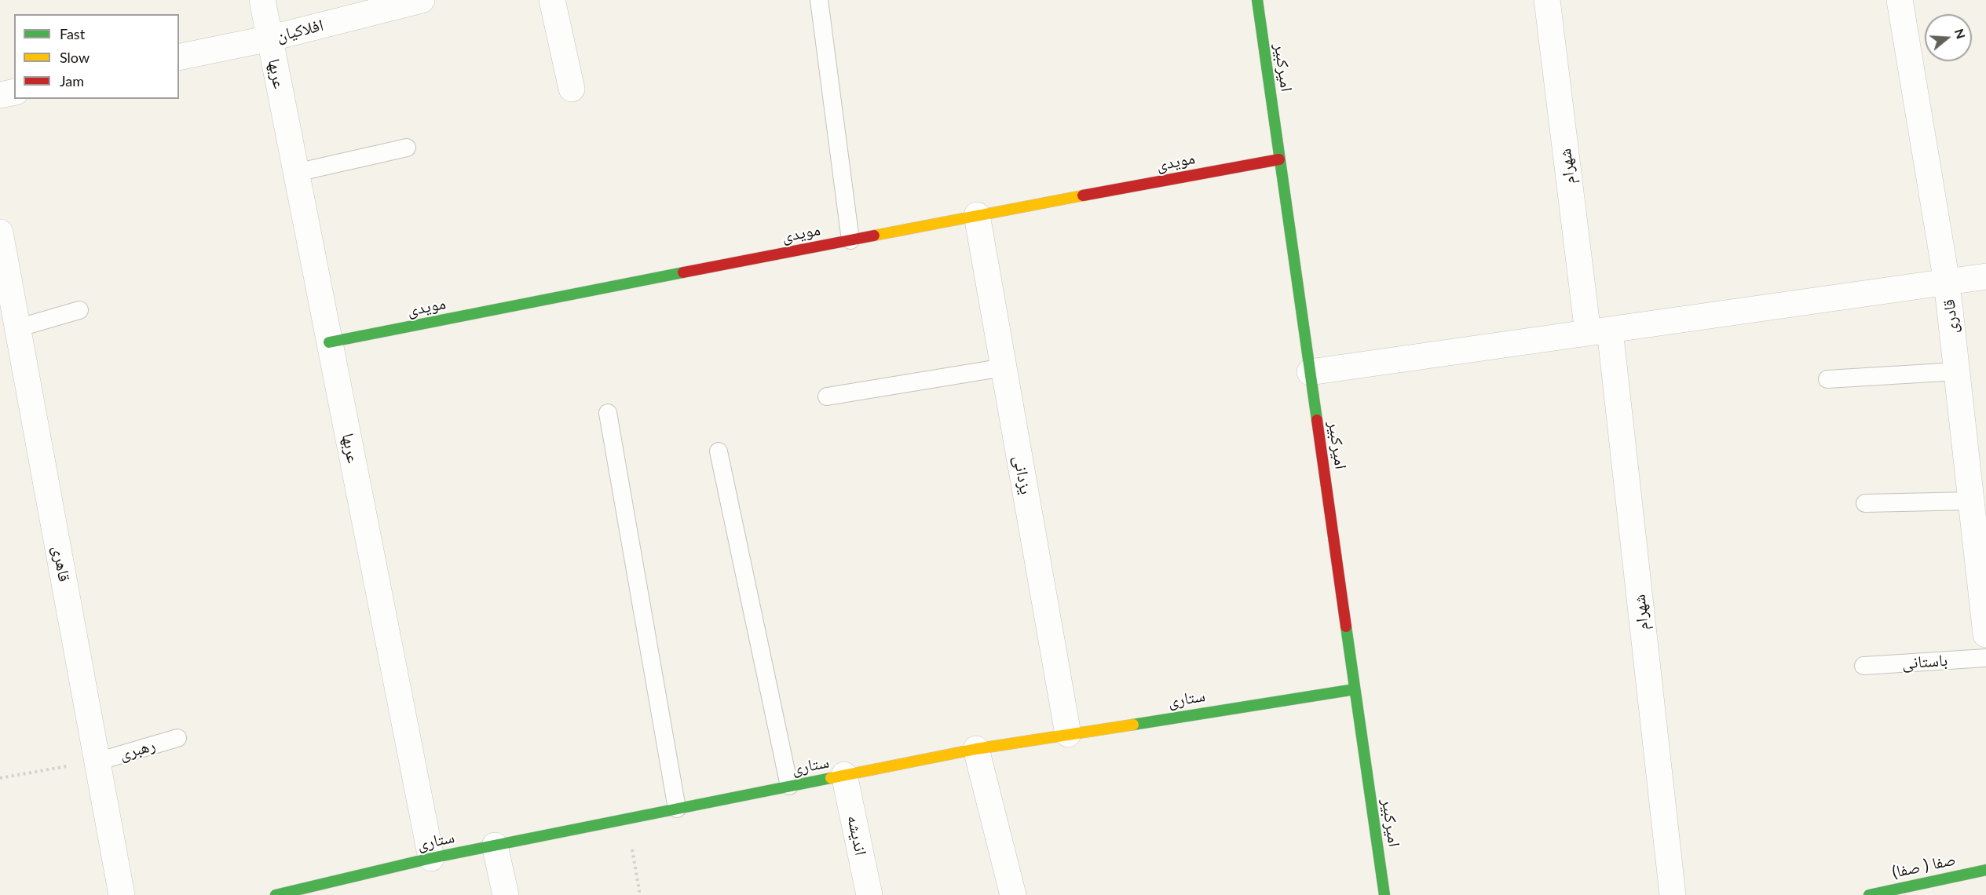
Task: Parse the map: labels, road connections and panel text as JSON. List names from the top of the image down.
{
  "streets": {
    "street": [
      "افلاکیان",
      "امیرکبیر",
      "عربها",
      "مویدی",
      "شهرام",
      "قادری",
      "یزدانی",
      "قاهری",
      "ستاری",
      "اندیشه",
      "صفا ( صفا)"
    ],
    "lane": ["باستانی", "رهبری"]
  },
  "crossings": [
    ["افلاکیان", "عربها"],
    ["امیرکبیر", "مویدی"],
    ["امیرکبیر", "ستاری"],
    ["عربها", "مویدی"],
    ["عربها", "ستاری"],
    ["مویدی", "یزدانی"],
    ["یزدانی", "ستاری"],
    ["قاهری", "رهبری"],
    ["ستاری", "اندیشه"]
  ],
  "legend": ["Fast", "Slow", "Jam"],
  "north": "right"
}
